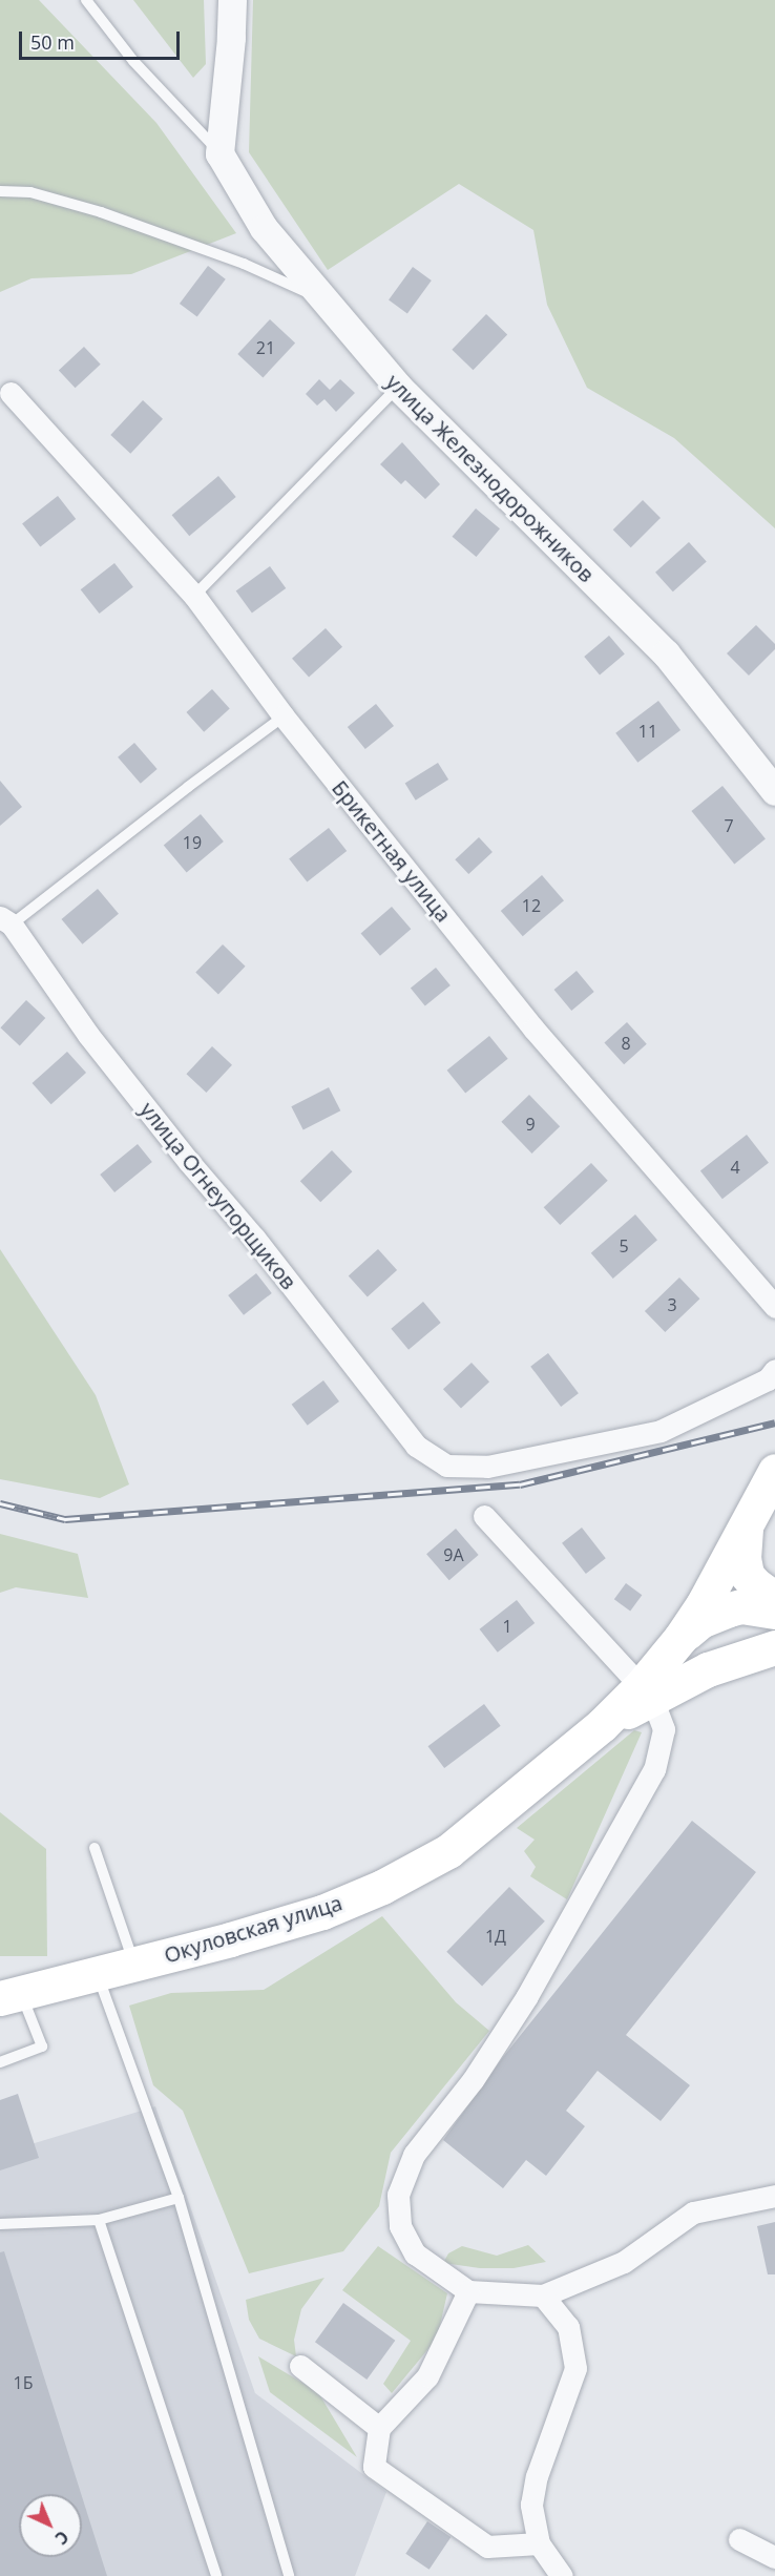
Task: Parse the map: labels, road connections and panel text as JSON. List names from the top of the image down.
{
  "streets": {
    "main road": ["Окуловская улица"],
    "street": ["улица Железнодорожников", "Брикетная улица", "улица Огнеупорщиков"]
  },
  "house_numbers": [
    "21",
    "11",
    "7",
    "19",
    "12",
    "8",
    "9",
    "4",
    "5",
    "3",
    "9А",
    "1",
    "1Д",
    "1Б"
  ],
  "scale_bar": "50 m",
  "north": "bottom right"
}
